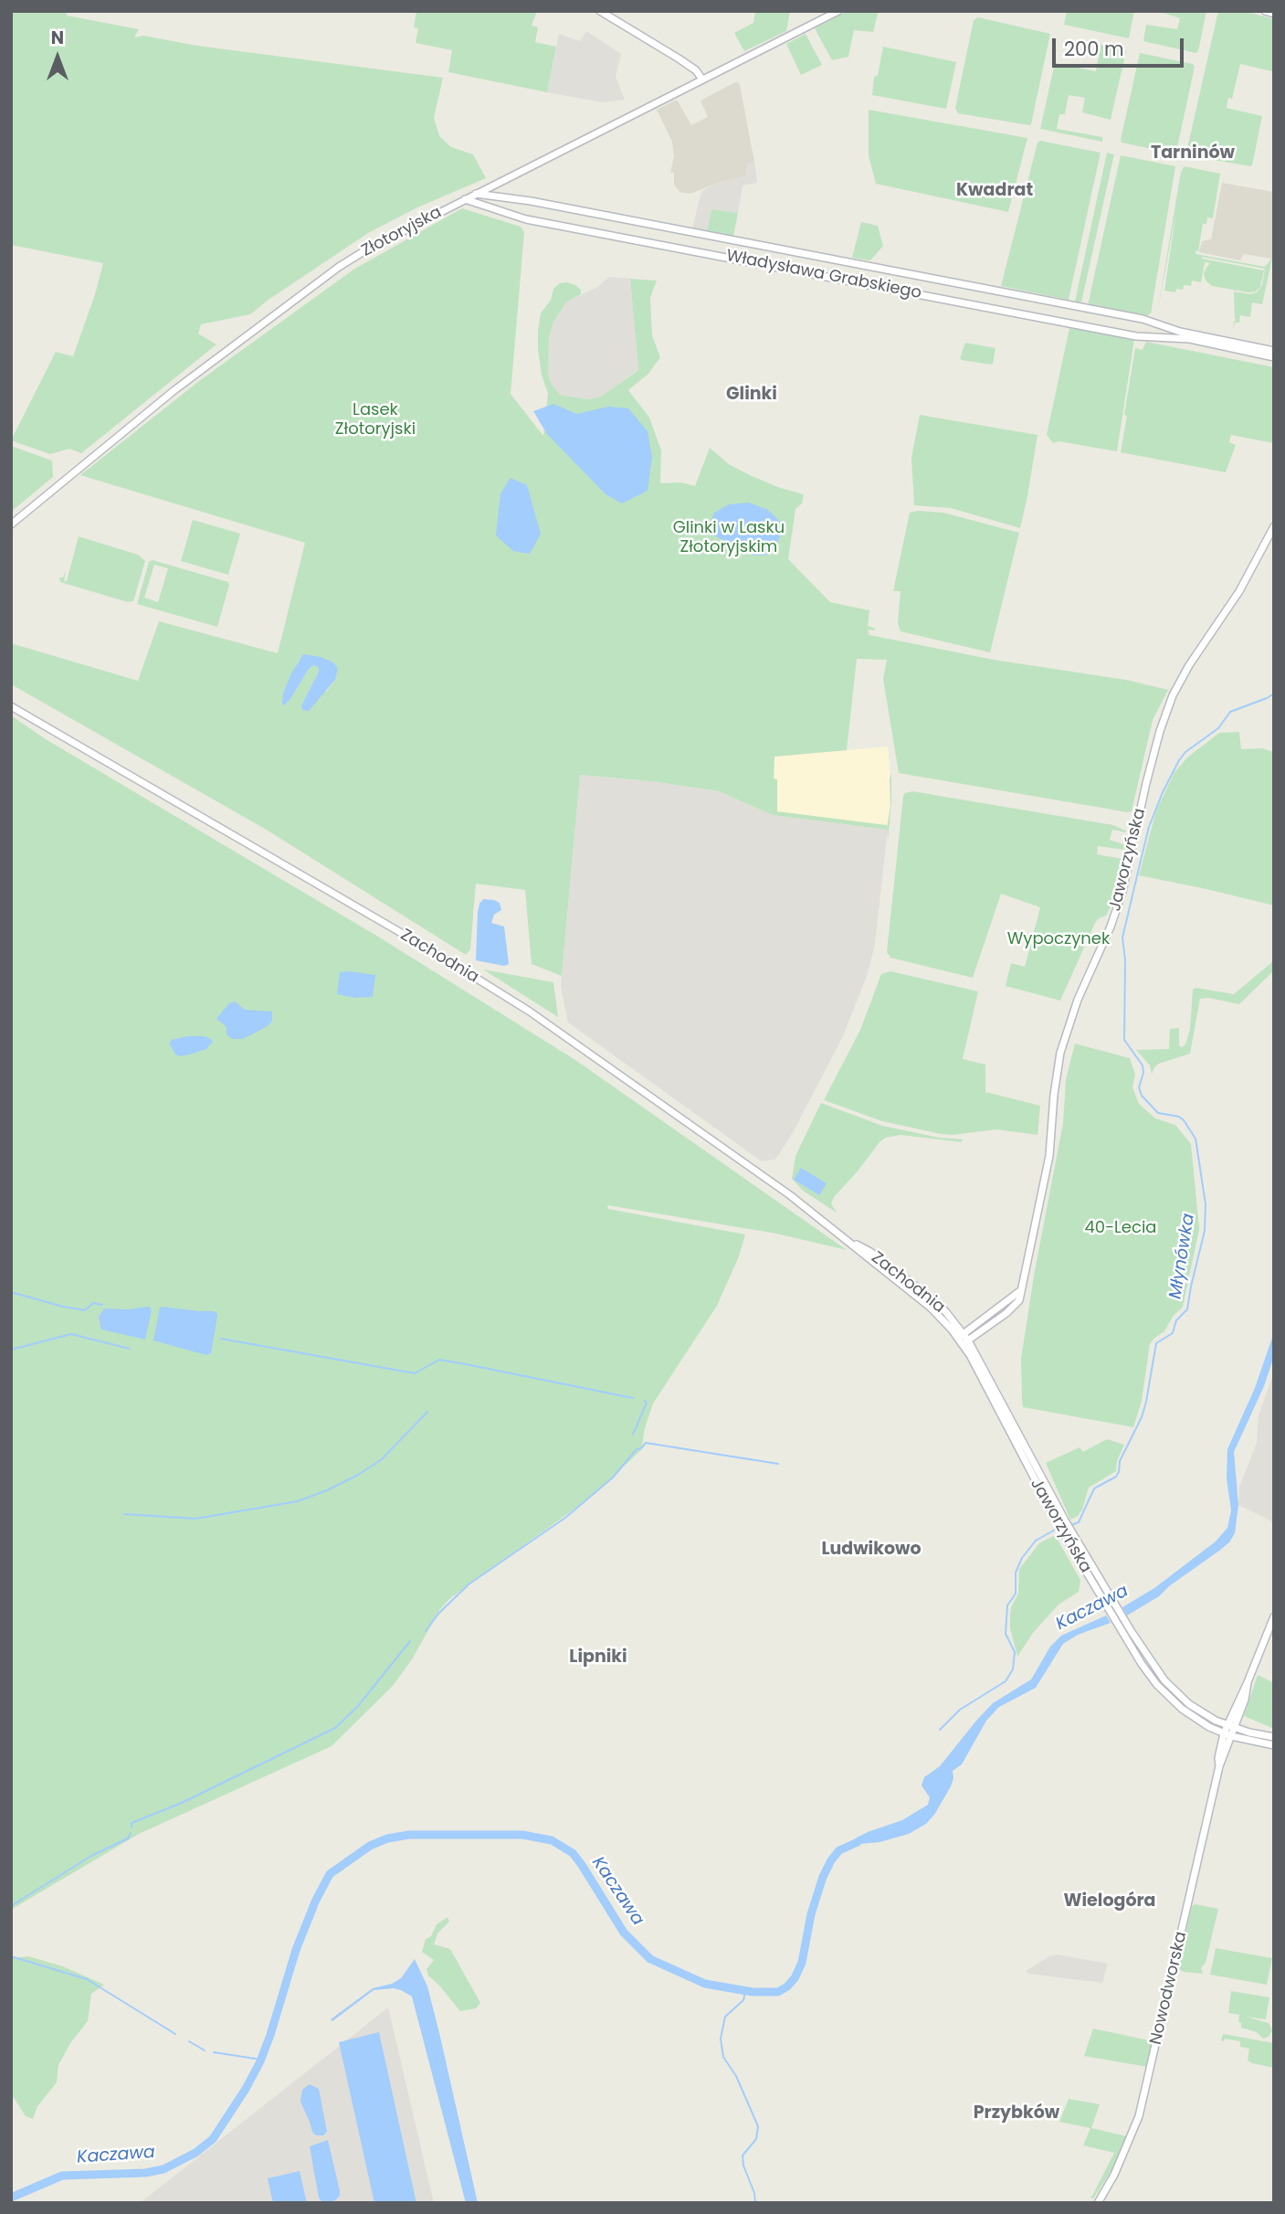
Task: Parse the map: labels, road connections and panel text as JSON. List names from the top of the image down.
{
  "streets": {
    "street": [
      "Złotoryjska",
      "Władysława Grabskiego",
      "Jaworzyńska",
      "Zachodnia",
      "Nowodworska"
    ]
  },
  "crossings": [
    ["Złotoryjska", "Władysława Grabskiego"],
    ["Jaworzyńska", "Zachodnia"],
    ["Jaworzyńska", "Nowodworska"]
  ],
  "districts": [
    "Tarninów",
    "Kwadrat",
    "Glinki",
    "Ludwikowo",
    "Lipniki",
    "Wielogóra",
    "Przybków"
  ],
  "water": ["Młynówka", "Kaczawa"],
  "parks": [
    "Lasek Złotoryjski",
    "Glinki w Lasku Złotoryjskim",
    "Wypoczynek",
    "40-Lecia"
  ],
  "scale_bar": "200 m",
  "north": "top"
}
